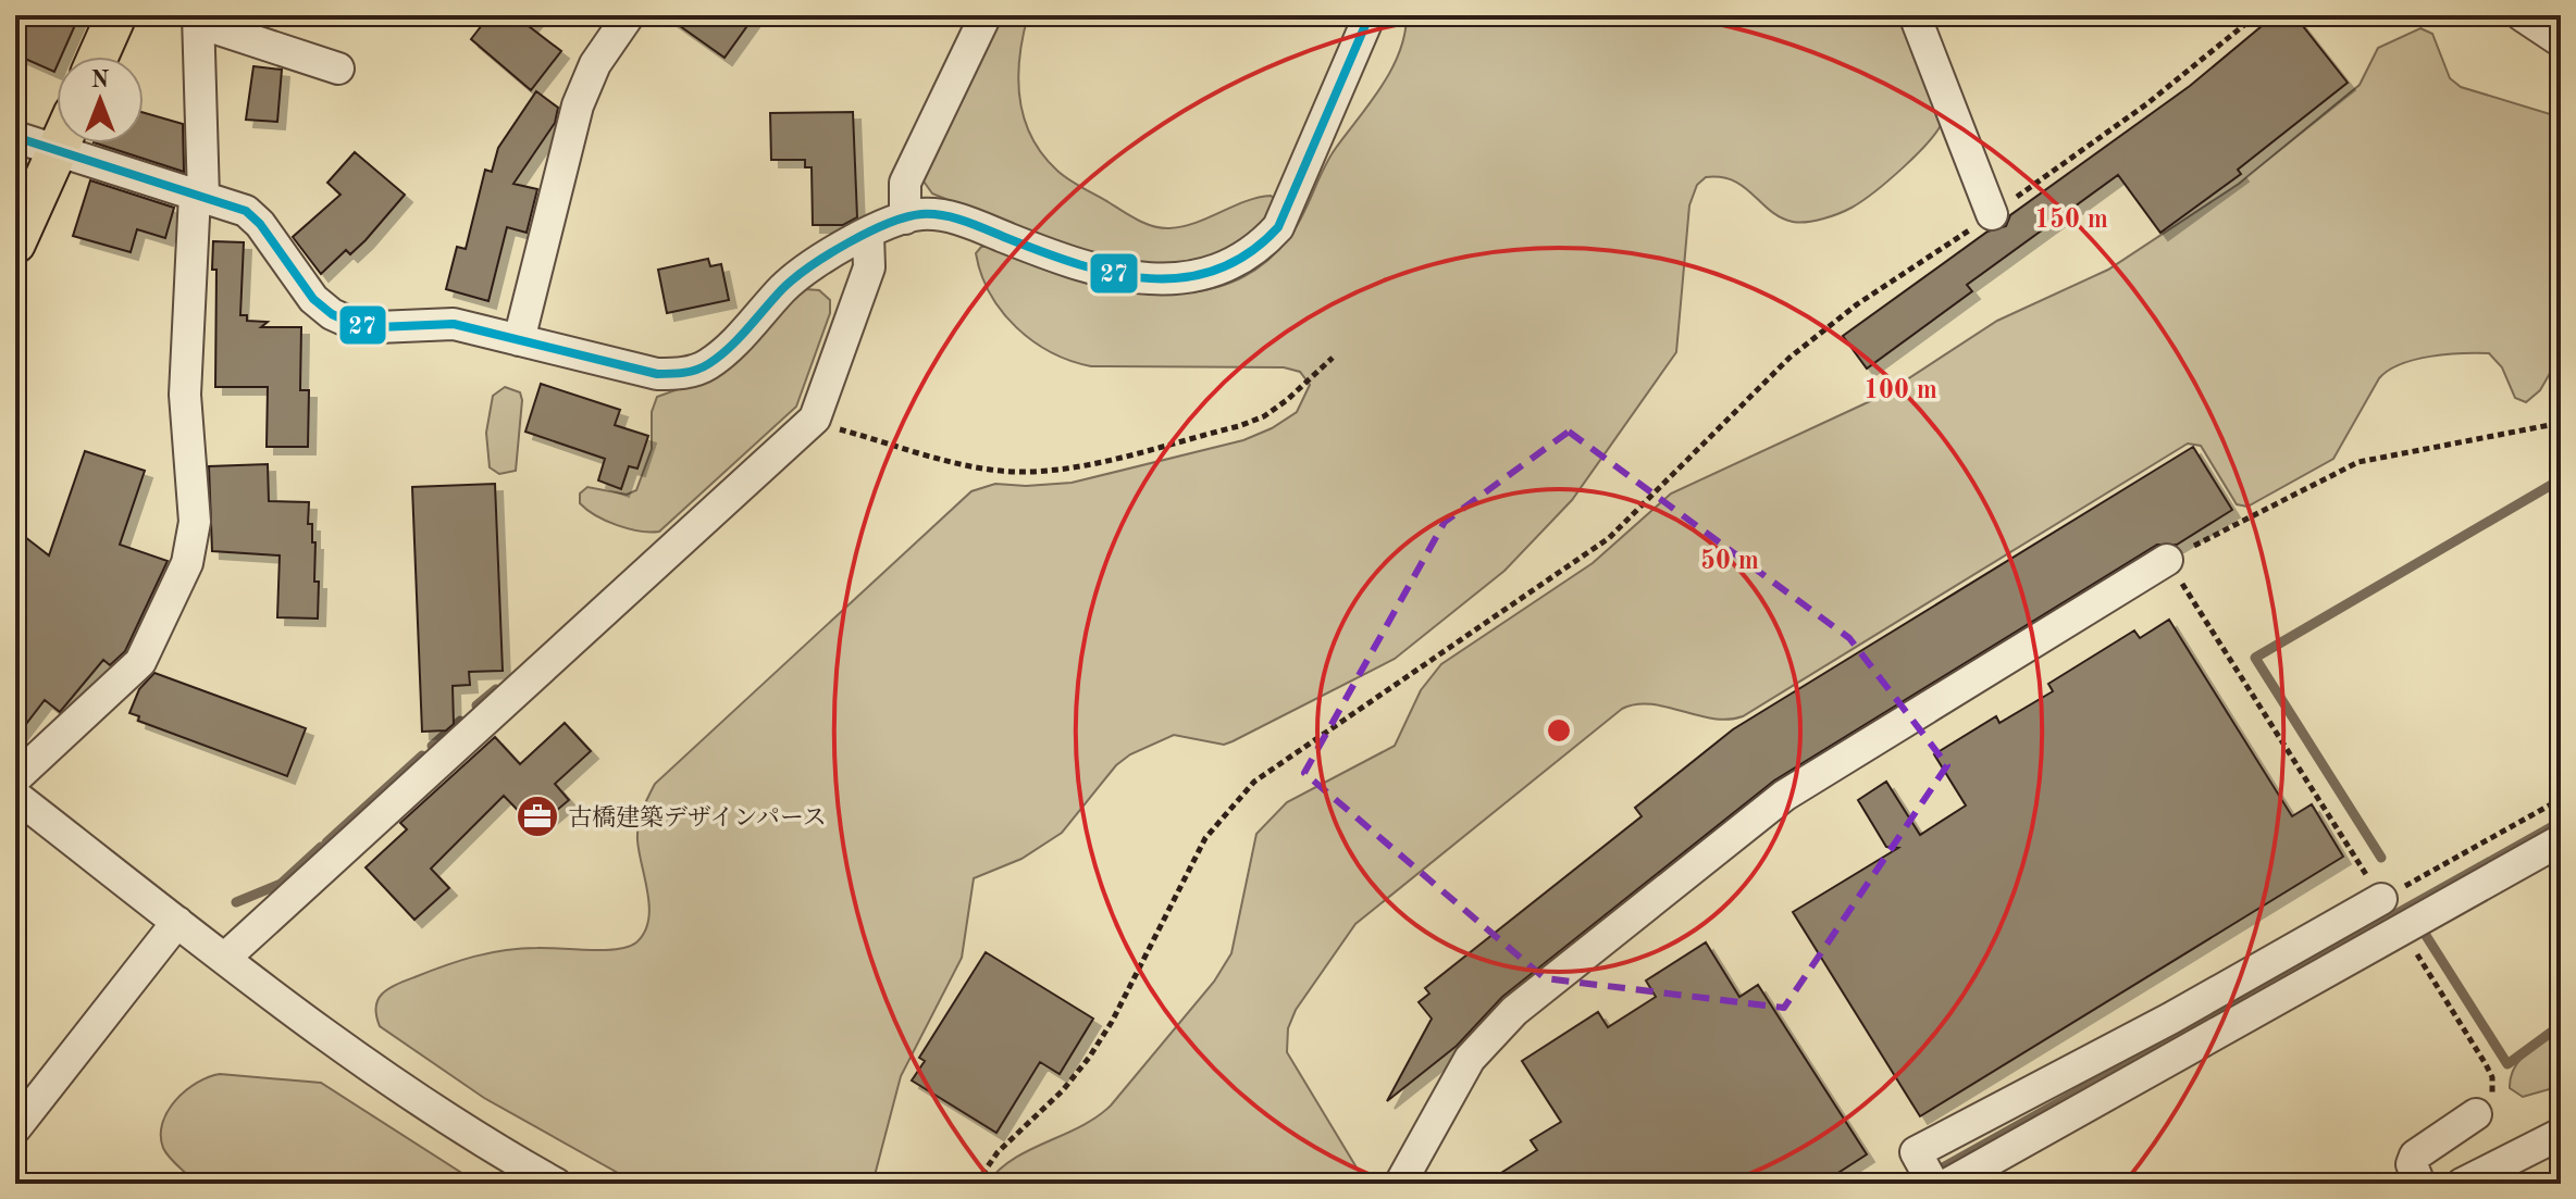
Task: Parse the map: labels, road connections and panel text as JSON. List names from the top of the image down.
{
  "places": {
    "office": ["古橋建築デザインパース"]
  },
  "lines": ["transit line 27"],
  "north": "top",
  "rings": ["150 m", "100 m", "50 m"]
}
